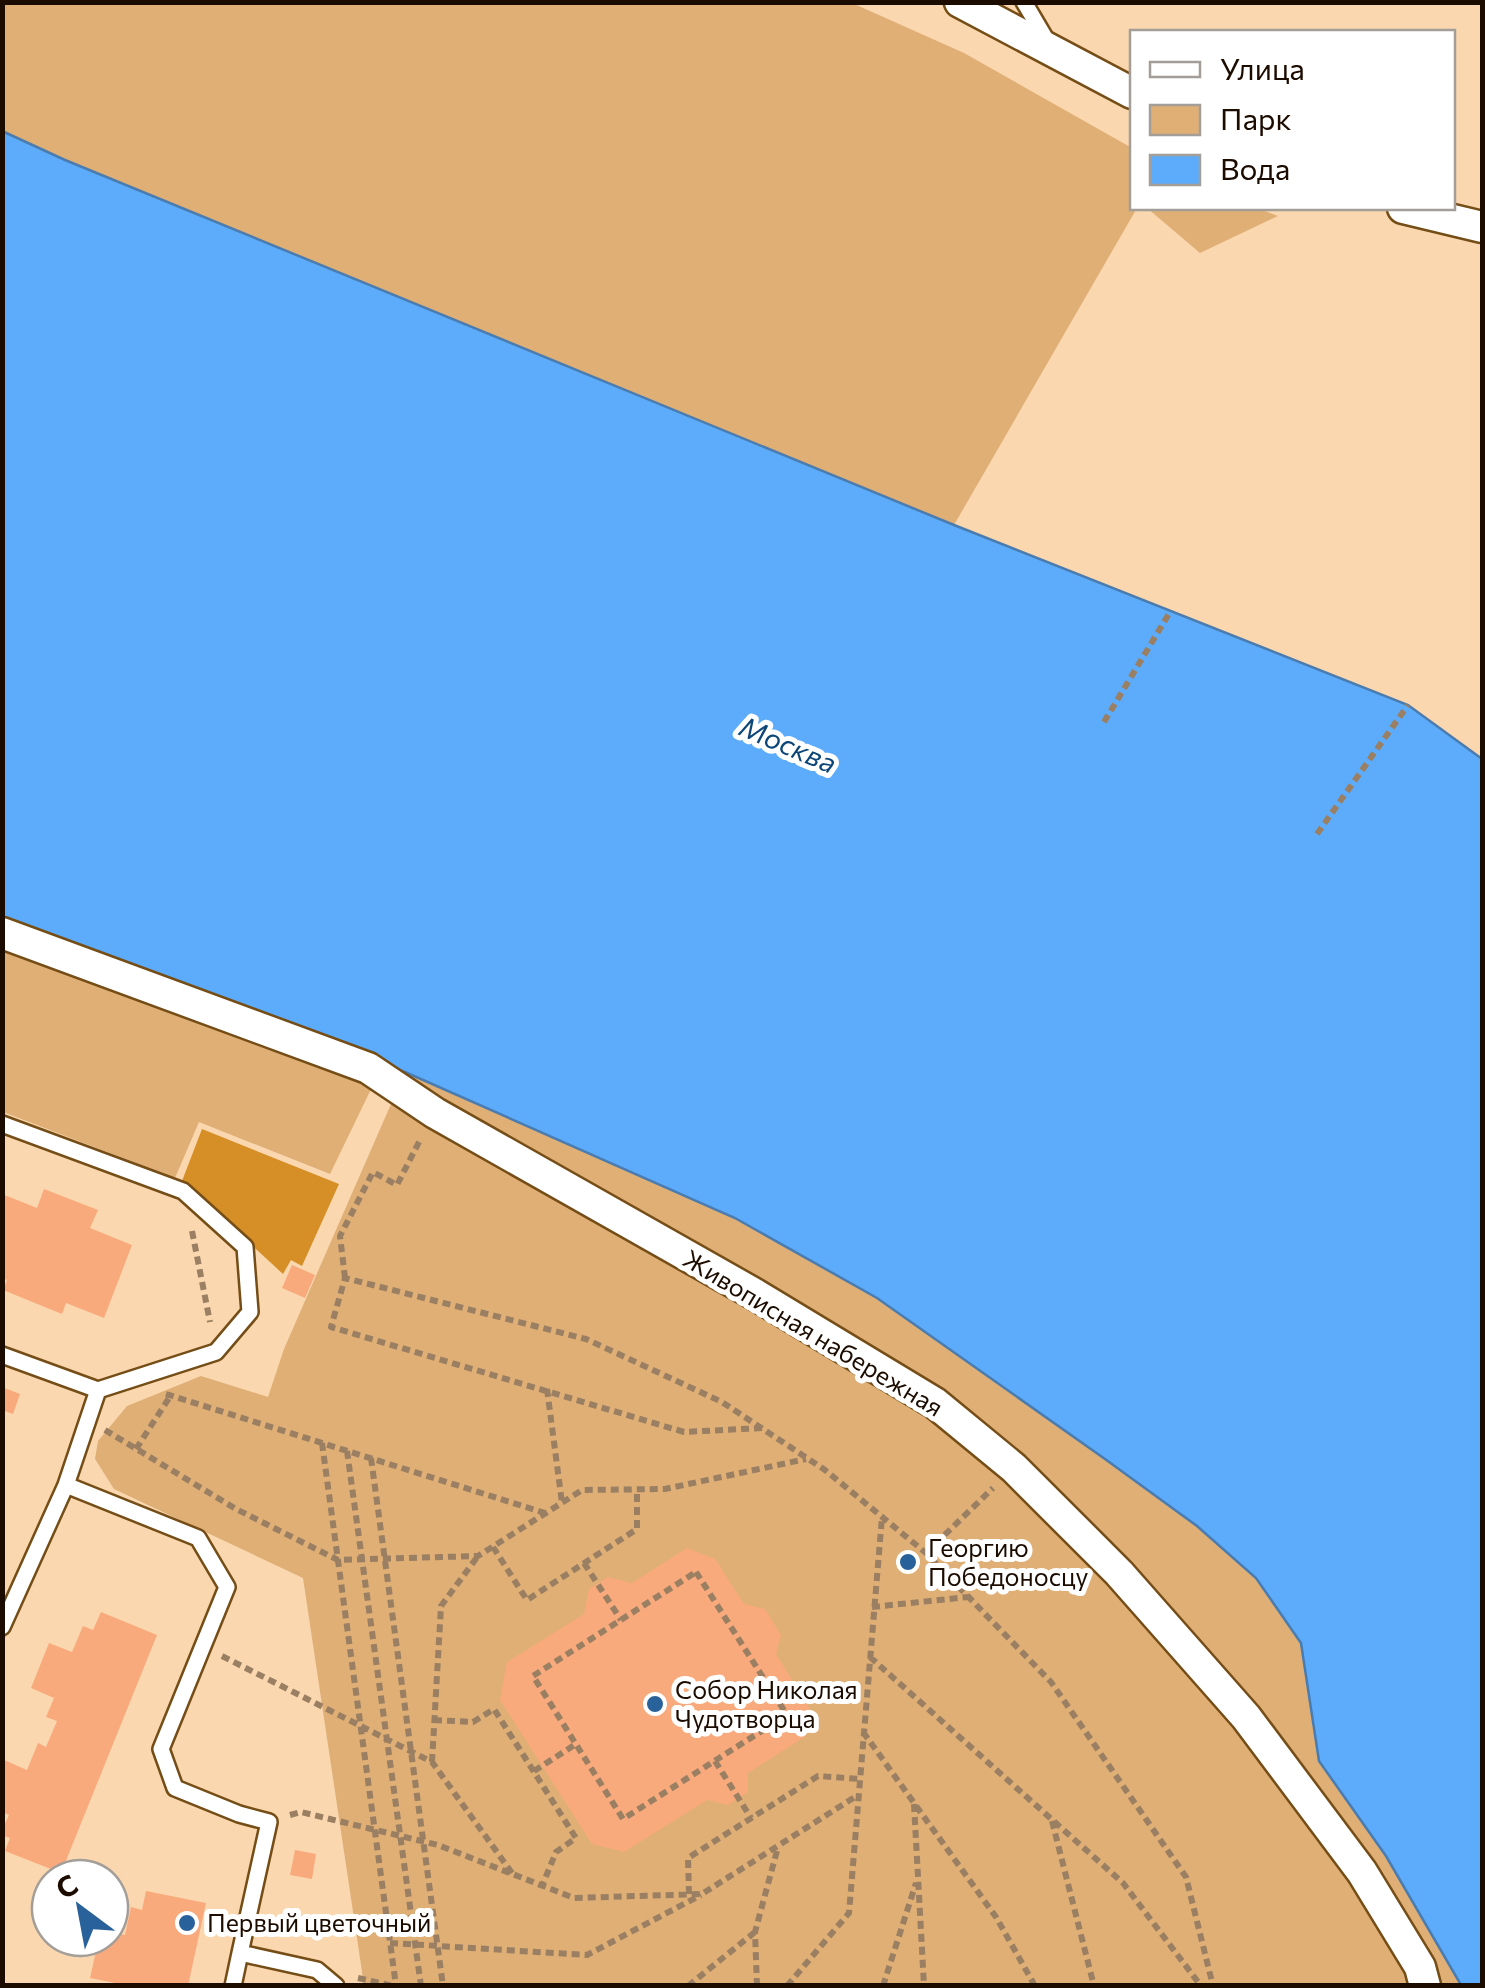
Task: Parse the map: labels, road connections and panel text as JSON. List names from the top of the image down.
{
  "streets": {
    "street": ["Живописная набережная"]
  },
  "water": ["Москва"],
  "places": ["Георгию Победоносцу", "Собор Николая Чудотворца", "Первый цветочный"],
  "legend": ["Улица", "Парк", "Вода"],
  "north": "top left"
}
